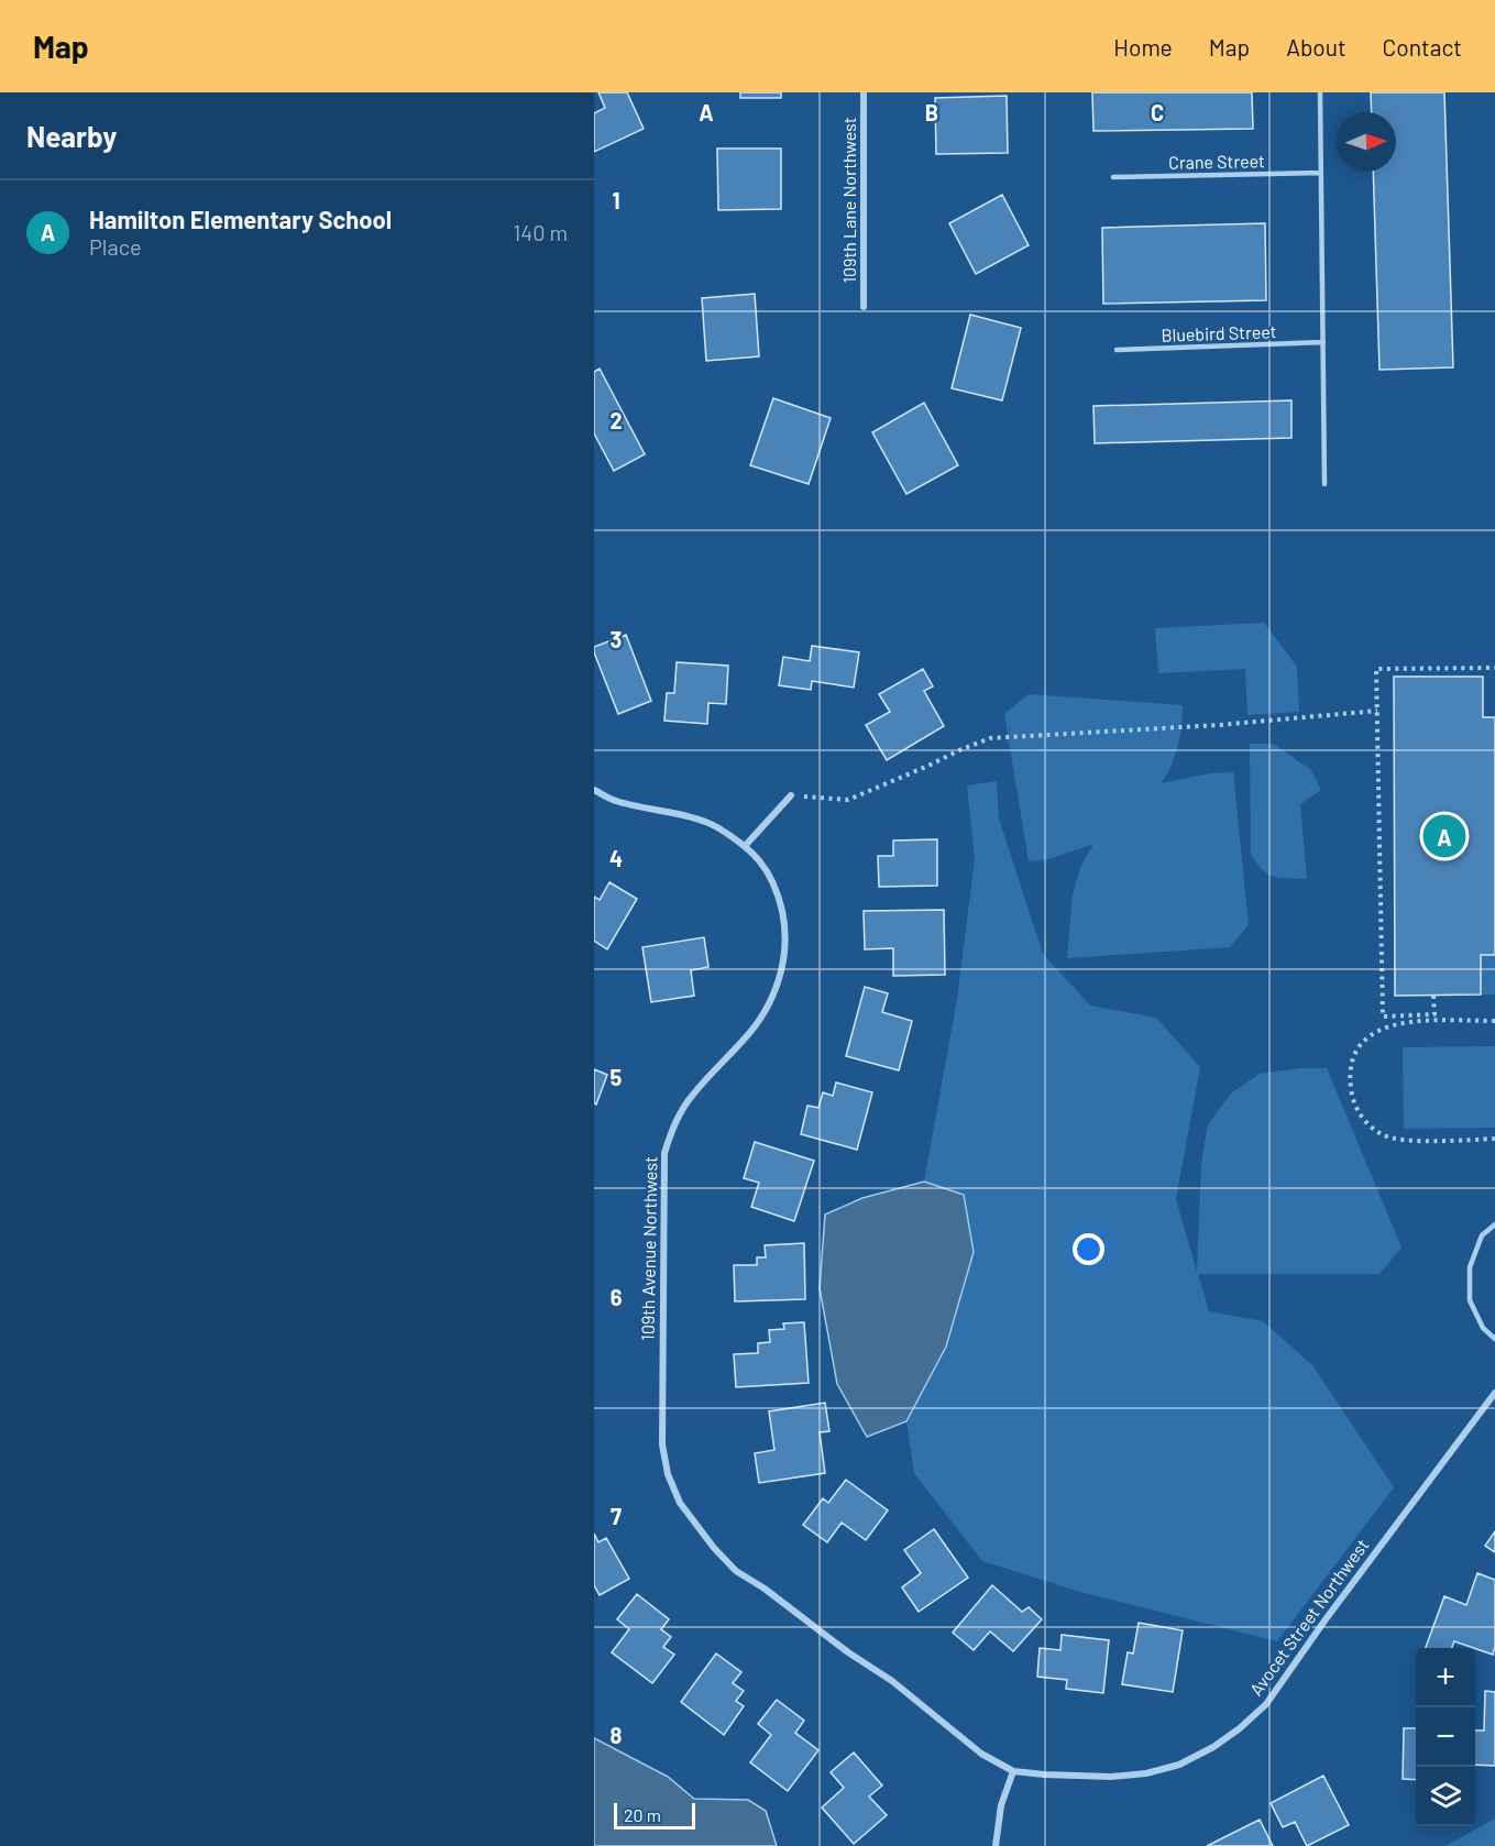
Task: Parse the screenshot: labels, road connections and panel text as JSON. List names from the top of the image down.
{
  "streets": {
    "street": ["109th Lane Northwest", "109th Avenue Northwest", "Avocet Street Northwest"],
    "lane": ["Crane Street", "Bluebird Street"]
  },
  "crossings": [
    ["109th Avenue Northwest", "Avocet Street Northwest"]
  ],
  "scale_bar": "20 m",
  "north": "right",
  "page": {
    "header": "Map",
    "nav": [
      "Home",
      "Map",
      "About",
      "Contact"
    ],
    "heading": "Nearby",
    "list": [
      {
        "mark": "A",
        "name": "Hamilton Elementary School",
        "note": "Place",
        "value": "140 m"
      }
    ],
    "pins": "A",
    "map_buttons": ["+", "−"],
    "scale": "20 m"
  },
  "grid": {
    "columns": ["A", "B", "C"],
    "rows": [
      "1",
      "2",
      "3",
      "4",
      "5",
      "6",
      "7",
      "8"
    ]
  }
}
